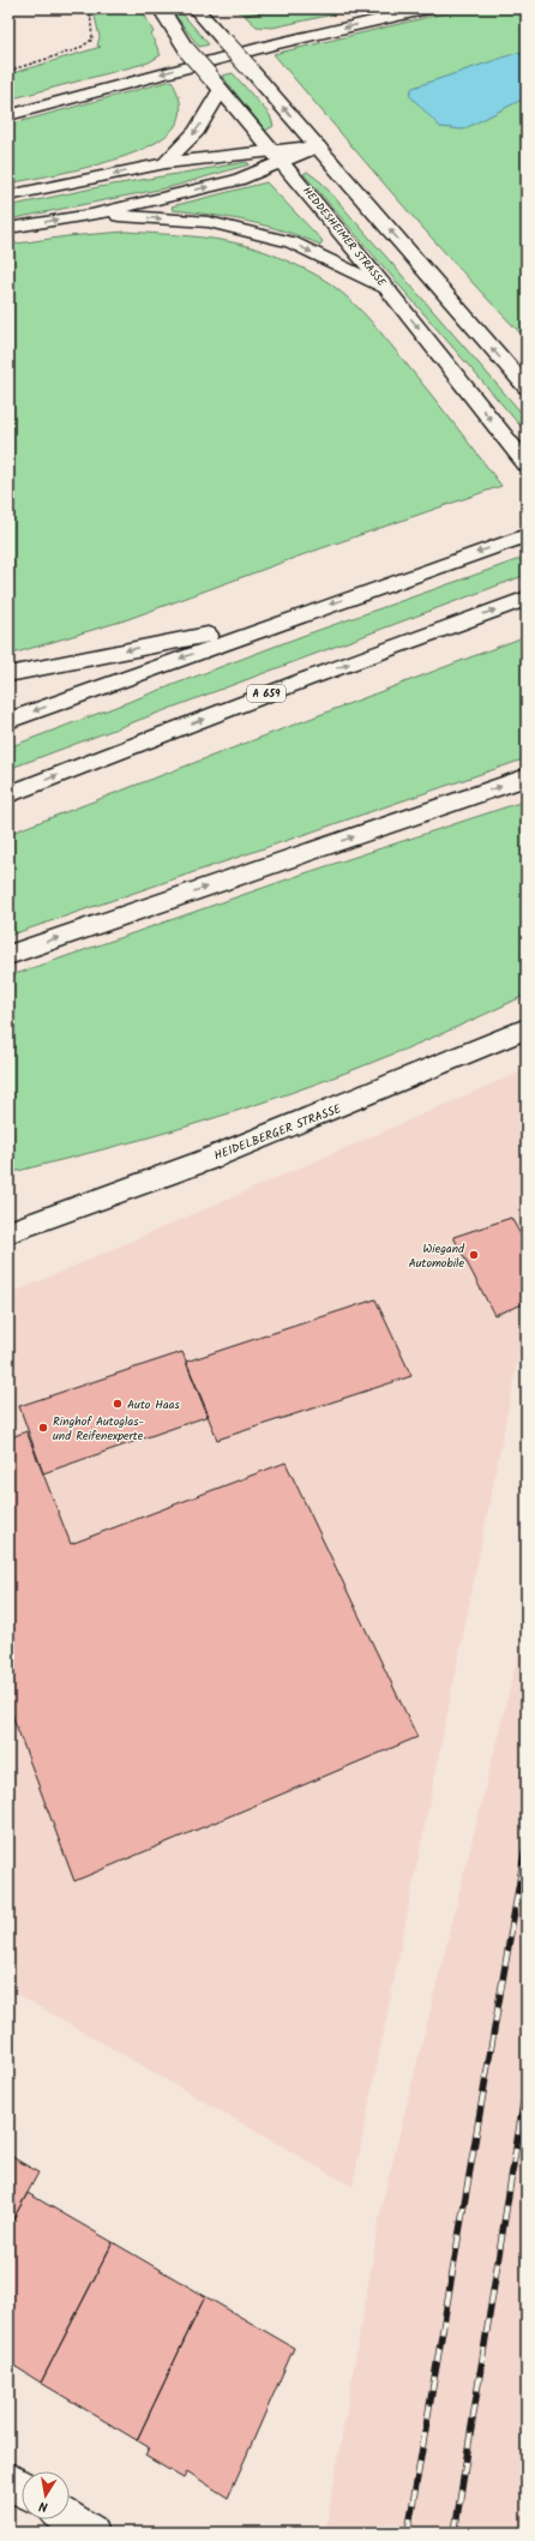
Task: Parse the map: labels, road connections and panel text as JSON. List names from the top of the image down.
{
  "streets": {
    "main road": ["HEDDESHEIMER STRASSE", "A 659", "HEIDELBERGER STRASSE"]
  },
  "places": ["Wiegand Automobile", "Auto Haas", "Ringhof Autoglas- und Reifenexperte"],
  "north": "bottom"
}
